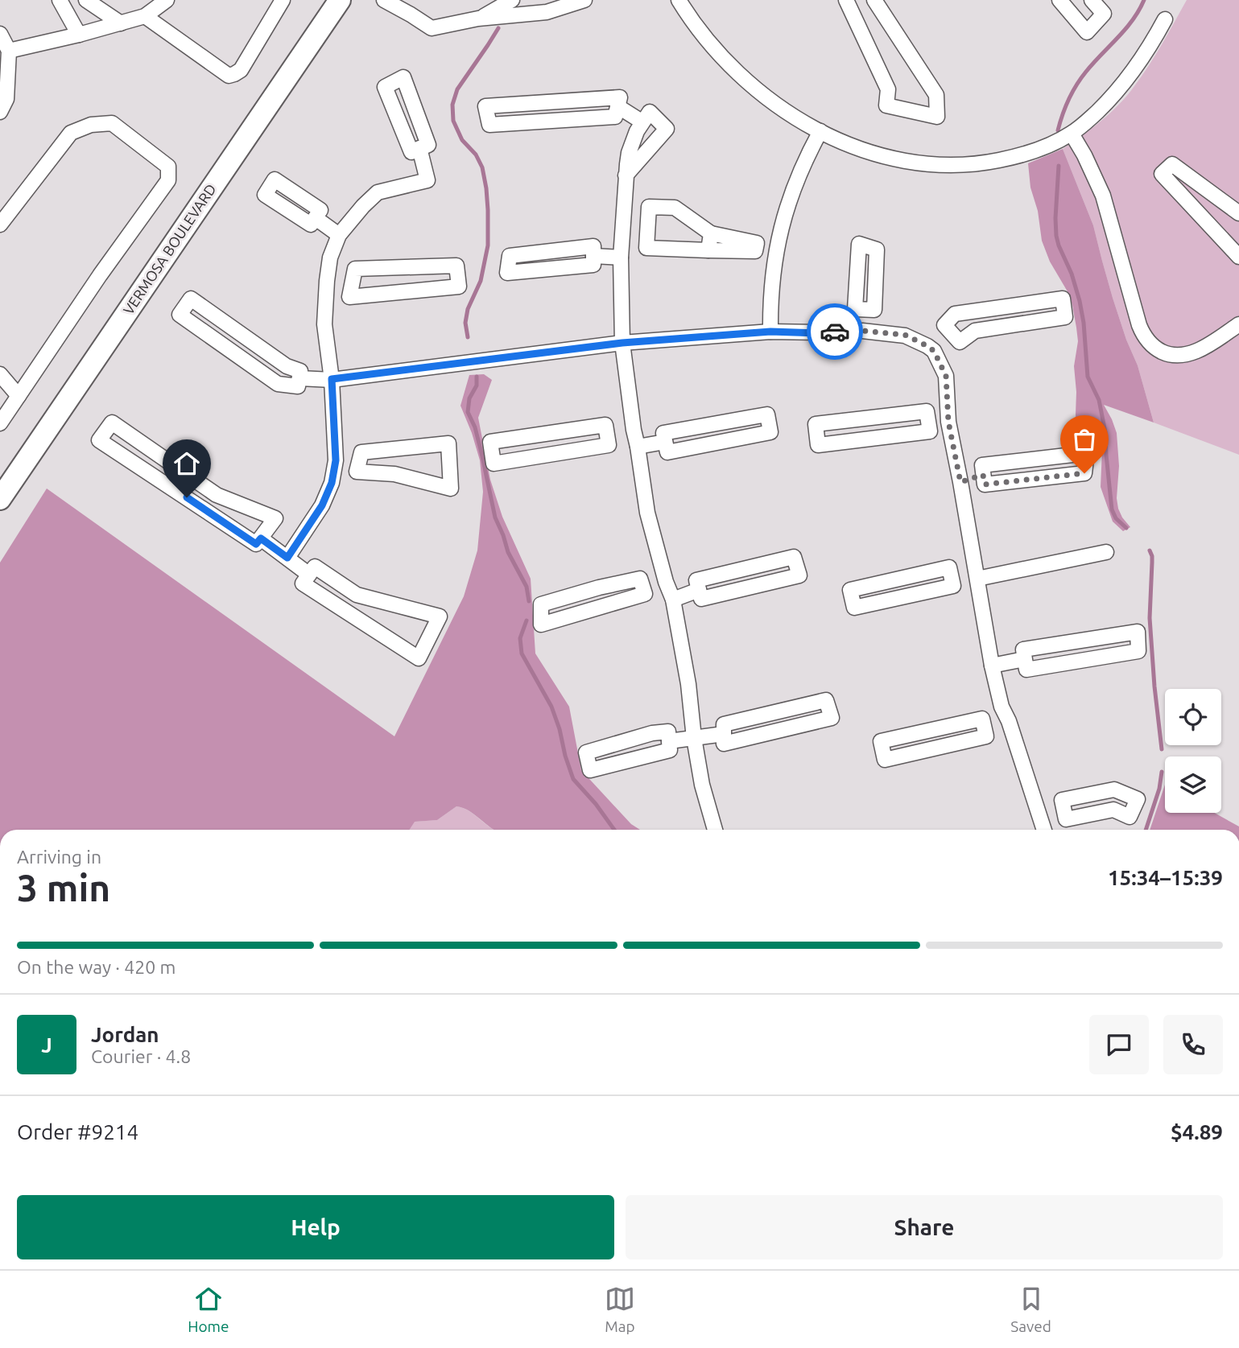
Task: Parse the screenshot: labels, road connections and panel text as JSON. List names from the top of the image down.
{
  "streets": {
    "main road": ["VERMOSA BOULEVARD"]
  },
  "page": {
    "heading": ["3 min", "Arriving in", "15:34–15:39"],
    "panel": [
      "Jordan",
      "Courier · 4.8",
      "Order #9214",
      "$4.89"
    ],
    "bar": "On the way · 420 m",
    "round": "J",
    "buttons": ["Help", "Share"],
    "tabs": ["Home", "Map", "Saved"]
  }
}
